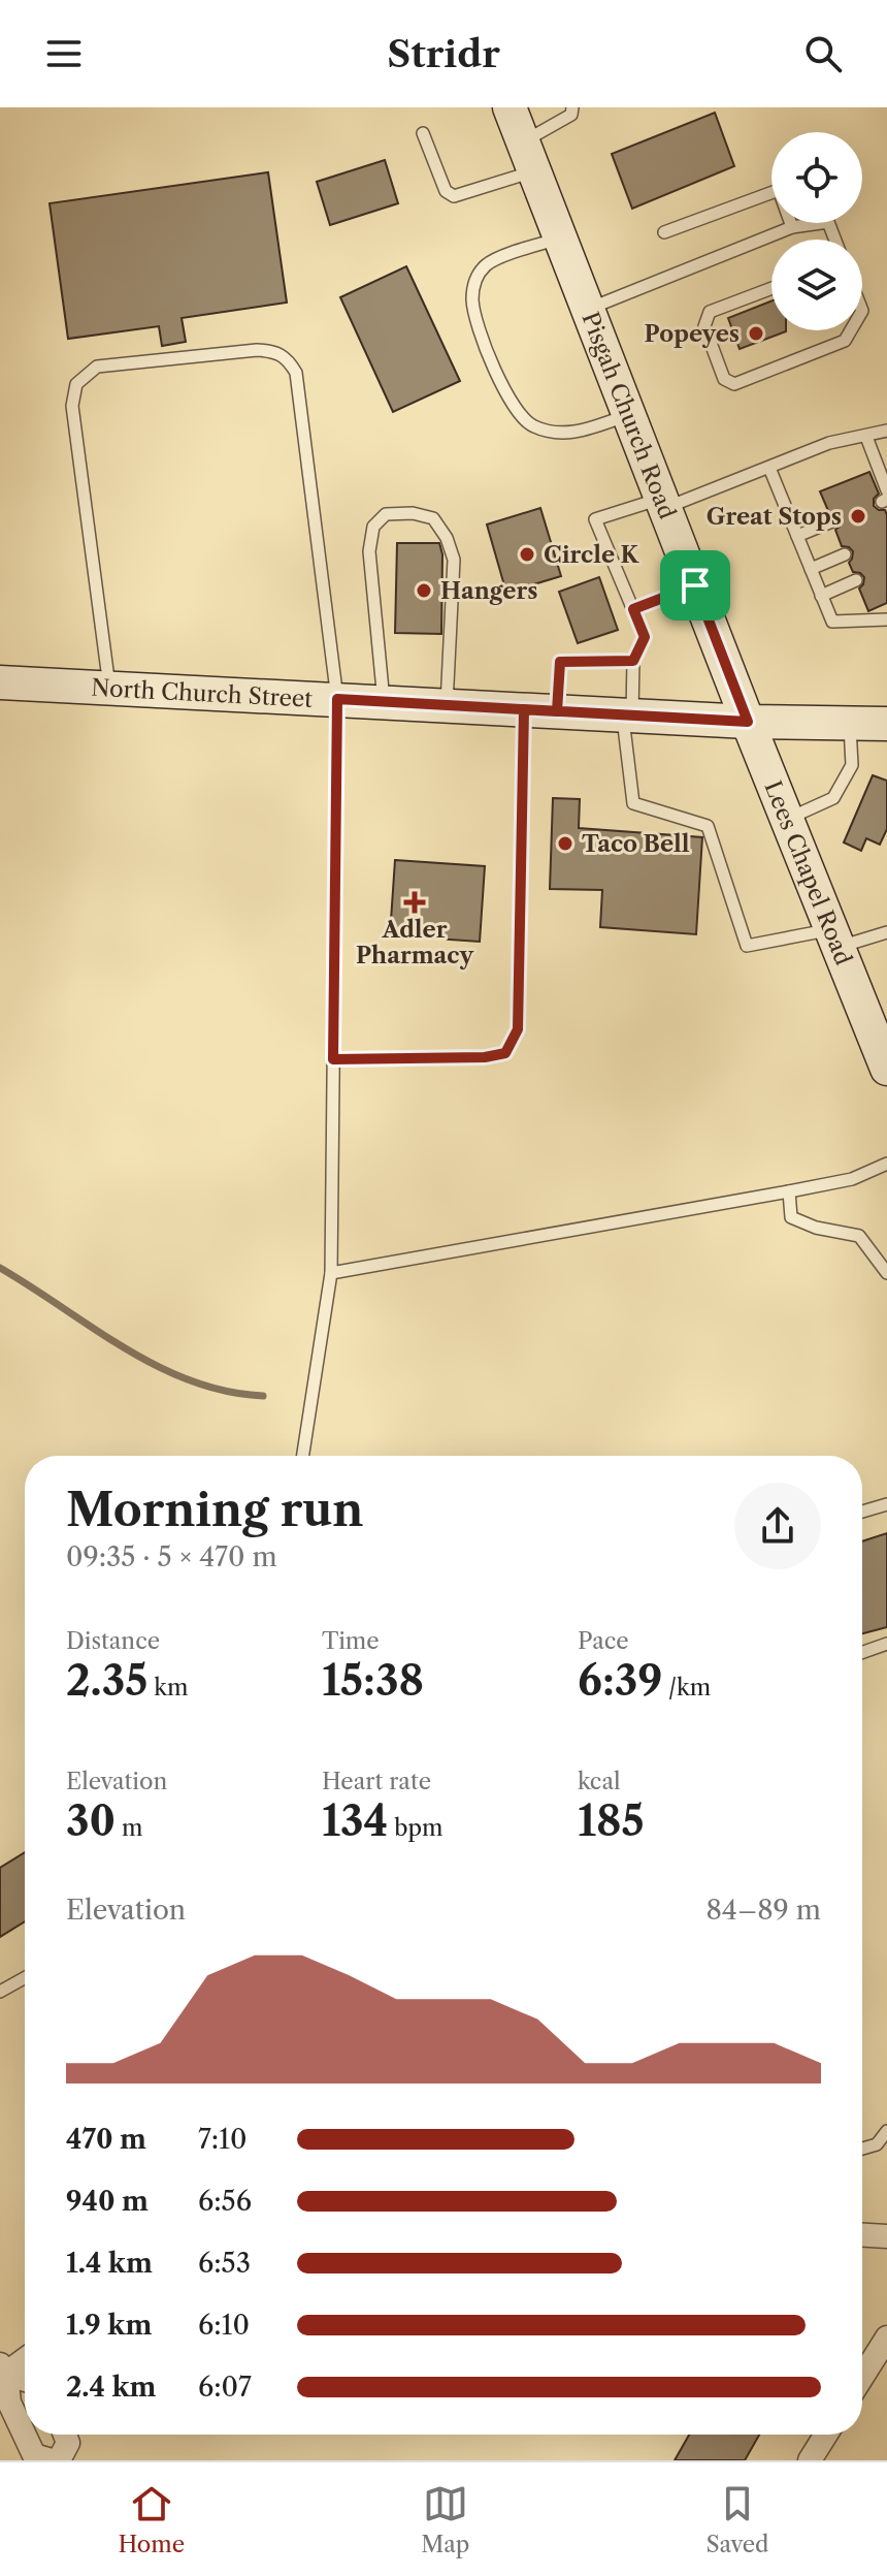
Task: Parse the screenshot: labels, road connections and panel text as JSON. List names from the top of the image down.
{
  "streets": {
    "main road": ["Pisgah Church Road", "North Church Street", "Lees Chapel Road"]
  },
  "crossings": [
    ["Pisgah Church Road", "North Church Street"],
    ["Pisgah Church Road", "Lees Chapel Road"],
    ["North Church Street", "Lees Chapel Road"]
  ],
  "places": {
    "other": [
      "Popeyes",
      "Great Stops",
      "Circle K",
      "Hangers",
      "Taco Bell"
    ],
    "health": ["Adler Pharmacy"]
  },
  "page": {
    "header": "Stridr",
    "heading": ["Morning run", "09:35 · 5 × 470 m"],
    "stats": [
      ["Distance", "2.35 km"],
      ["Time", "15:38"],
      ["Pace", "6:39 /km"],
      ["Elevation", "30 m"],
      ["Heart rate", "134 bpm"],
      ["kcal", "185"]
    ],
    "chart": ["Elevation", "84–89 m"],
    "list": [
      {
        "name": "470 m",
        "note": "7:10"
      },
      {
        "name": "940 m",
        "note": "6:56"
      },
      {
        "name": "1.4 km",
        "note": "6:53"
      },
      {
        "name": "1.9 km",
        "note": "6:10"
      },
      {
        "name": "2.4 km",
        "note": "6:07"
      }
    ],
    "tabs": ["Home", "Map", "Saved"]
  }
}
